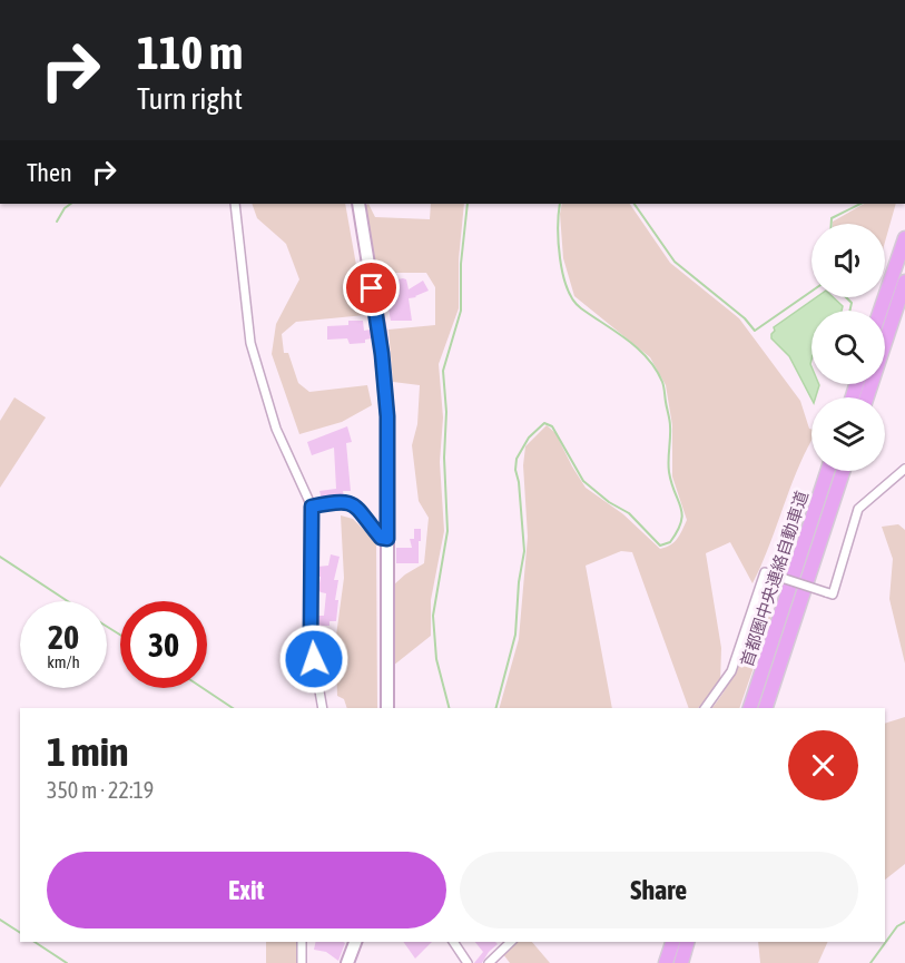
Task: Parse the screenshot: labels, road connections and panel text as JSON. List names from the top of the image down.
{
  "streets": {
    "highway": ["首都圏中央連絡自動車道"]
  },
  "page": {
    "turn": ["110 m", "Turn right"],
    "then": "Then",
    "speed": "20 km/h",
    "limit": "30",
    "heading": ["1 min", "350 m · 22:19"],
    "buttons": ["Exit", "Share"]
  }
}
